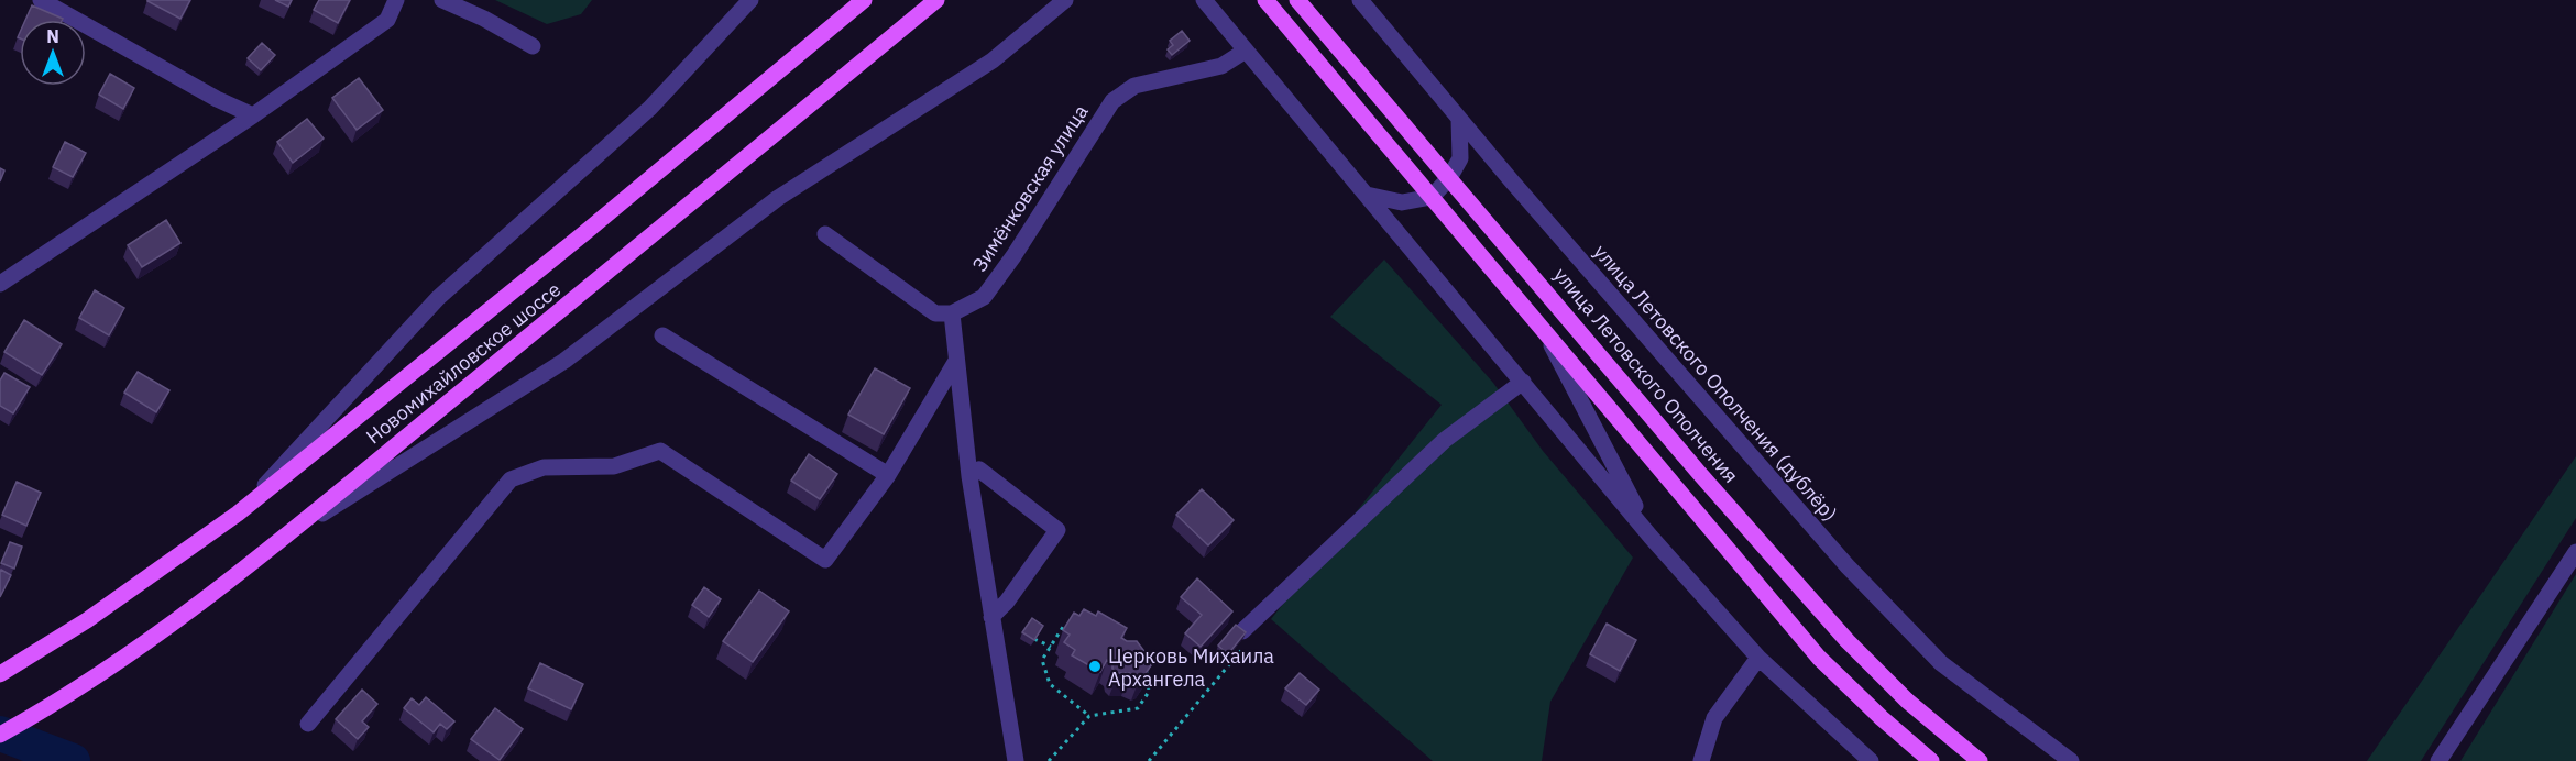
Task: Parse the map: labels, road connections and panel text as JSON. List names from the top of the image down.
{
  "streets": {
    "main road": ["Новомихайловское шоссе", "улица Летовского Ополчения"],
    "street": ["Зимёнковская улица", "улица Летовского Ополчения (дублёр)"]
  },
  "places": ["Церковь Михаила Архангела"],
  "north": "top"
}
